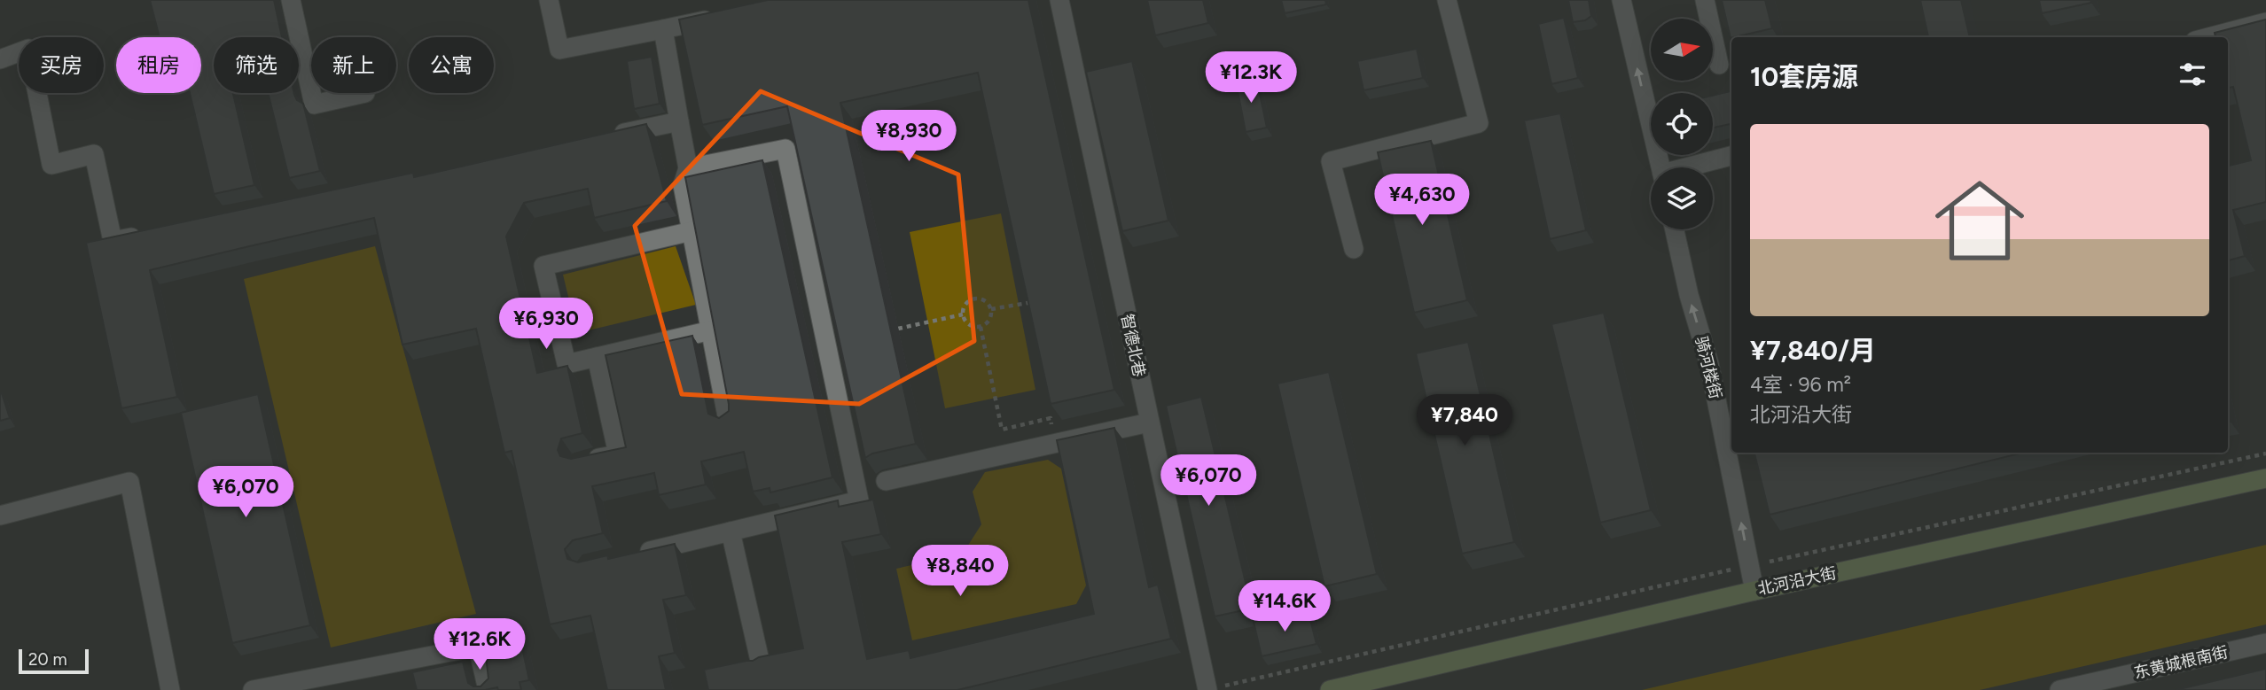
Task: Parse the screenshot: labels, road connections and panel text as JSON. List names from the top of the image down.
{
  "streets": {
    "main road": ["北河沿大街"],
    "street": ["智德北巷", "骑河楼街", "东黄城根南街"]
  },
  "crossings": [
    ["骑河楼街", "北河沿大街"]
  ],
  "one_way": ["骑河楼街"],
  "scale_bar": "20 m",
  "north": "right",
  "page": {
    "chip": [
      "买房",
      "租房",
      "筛选",
      "新上",
      "公寓"
    ],
    "heading": "10套房源",
    "price": [
      "¥12.3K",
      "¥8,930",
      "¥4,630",
      "¥6,930",
      "¥7,840",
      "¥6,070",
      "¥6,070",
      "¥8,840",
      "¥14.6K",
      "¥12.6K"
    ],
    "list": [
      {
        "name": "¥7,840/月",
        "note": "4室 · 96 m² · 北河沿大街"
      }
    ],
    "scale": "20 m"
  }
}
